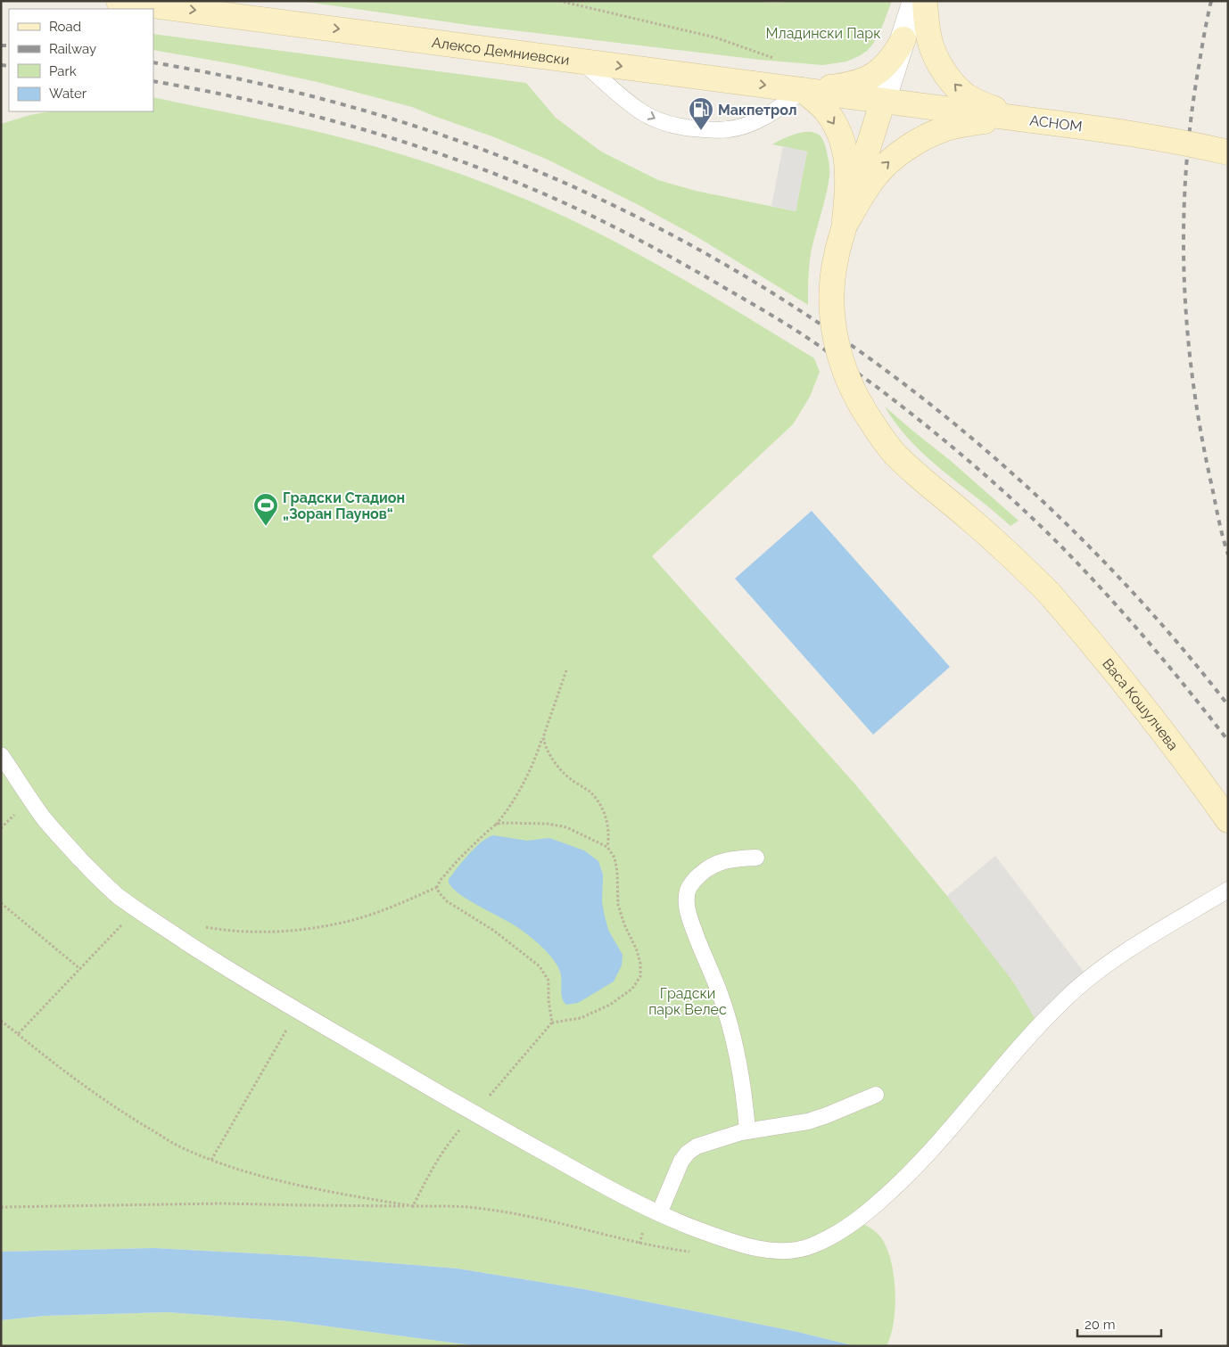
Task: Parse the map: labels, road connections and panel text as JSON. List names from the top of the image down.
{
  "streets": {
    "main road": ["Алексо Демниевски", "АСНОМ", "Васа Кошулчева"]
  },
  "crossings": [
    ["Алексо Демниевски", "АСНОМ"]
  ],
  "one_way": ["Алексо Демниевски"],
  "parks": ["Младински Парк", "Градски парк Велес"],
  "places": {
    "fuel station": ["Макпетрол"],
    "sports": ["Градски Стадион „Зоран Паунов“"]
  },
  "legend": [
    "Road",
    "Railway",
    "Park",
    "Water"
  ],
  "scale_bar": "20 m"
}
